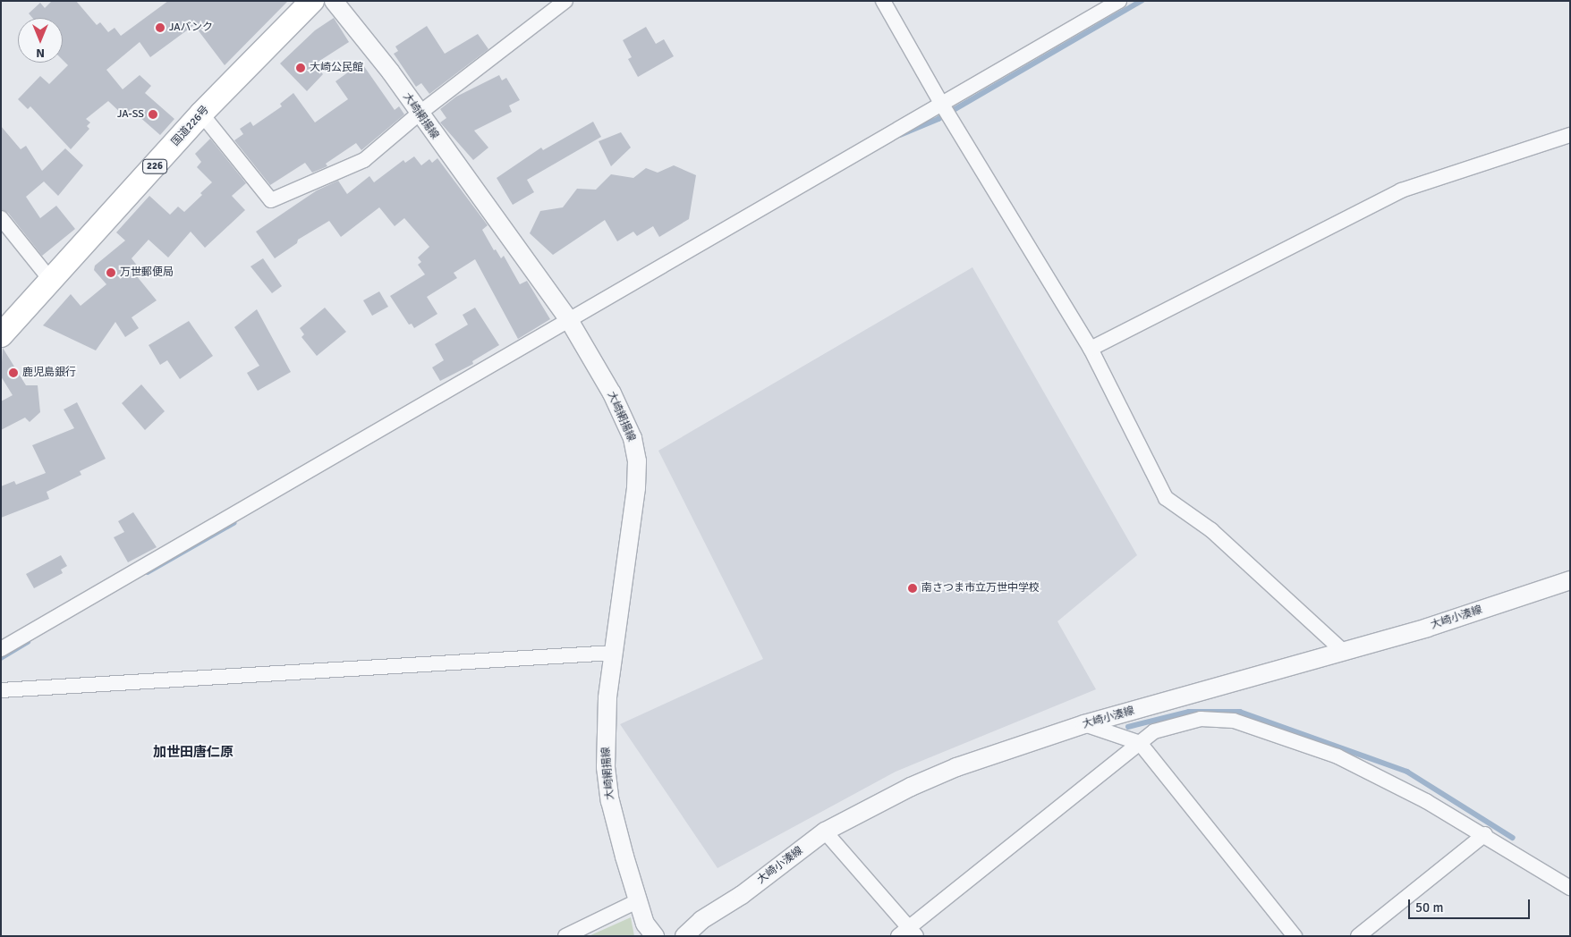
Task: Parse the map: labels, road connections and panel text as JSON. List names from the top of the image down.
{
  "streets": {
    "highway": ["国道226号", "226"],
    "street": ["大崎網揚線", "大崎小湊線"]
  },
  "districts": ["加世田唐仁原"],
  "places": [
    "JAバンク",
    "大崎公民館",
    "JA-SS",
    "万世郵便局",
    "鹿児島銀行",
    "南さつま市立万世中学校"
  ],
  "scale_bar": "50 m",
  "north": "bottom"
}
